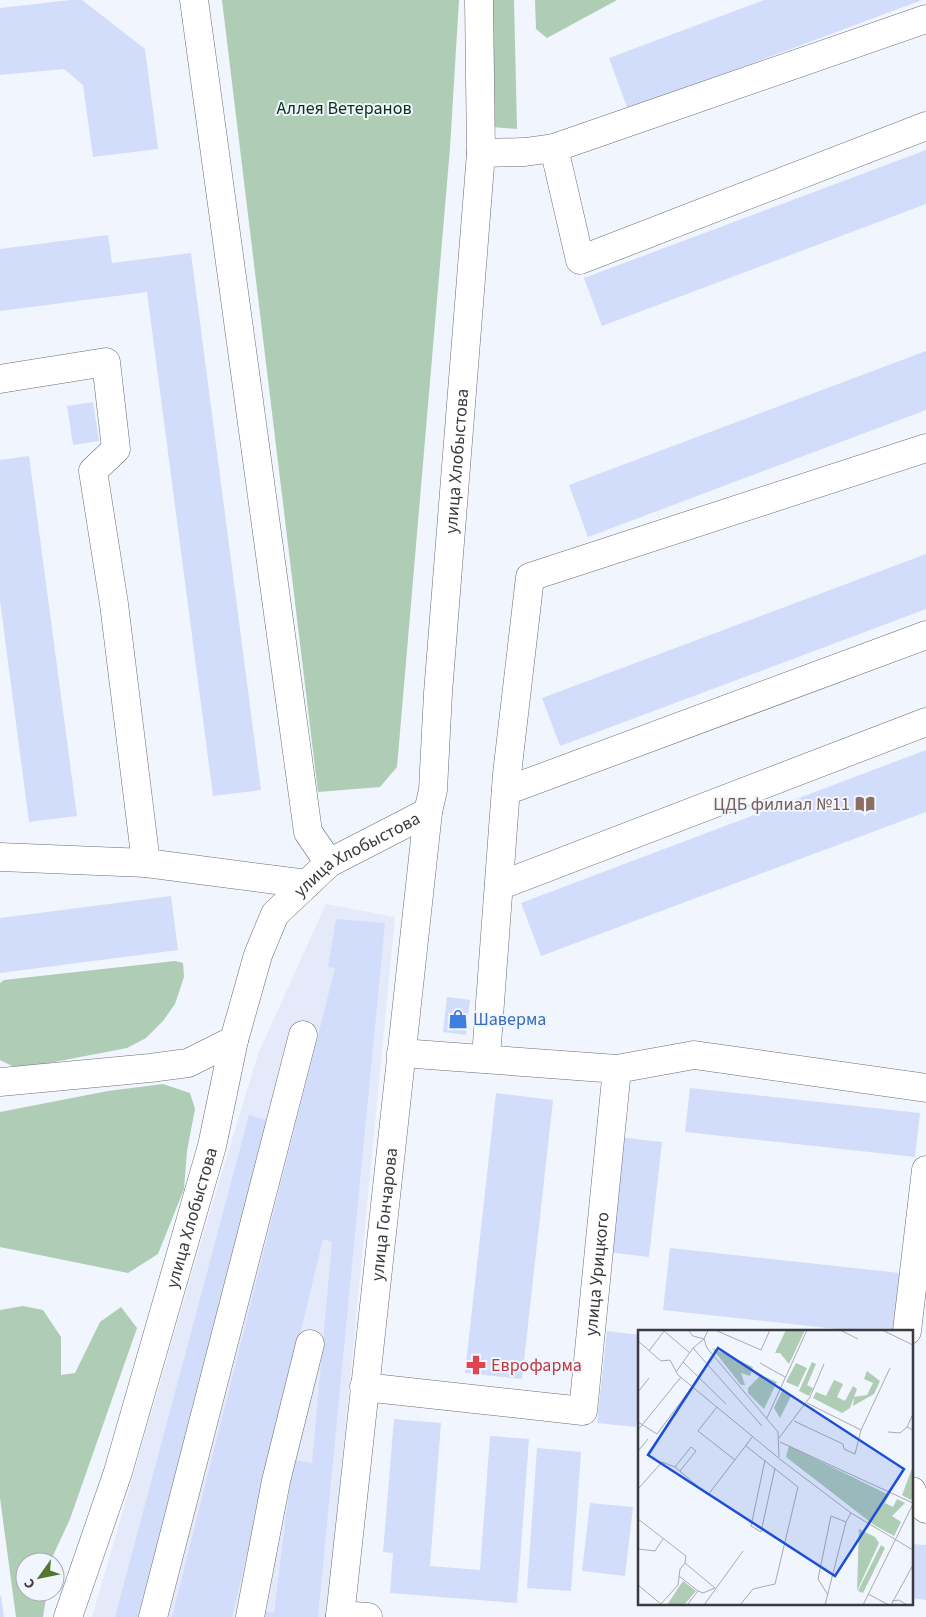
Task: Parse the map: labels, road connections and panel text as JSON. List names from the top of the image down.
{
  "streets": {
    "street": ["улица Хлобыстова", "улица Гончарова", "улица Урицкого"]
  },
  "crossings": [
    ["улица Хлобыстова", "улица Гончарова"],
    ["улица Гончарова", "улица Урицкого"]
  ],
  "parks": ["Аллея Ветеранов"],
  "places": {
    "library": ["ЦДБ филиал №11"],
    "shop": ["Шаверма"],
    "pharmacy": ["Еврофарма"]
  },
  "north": "bottom left"
}
